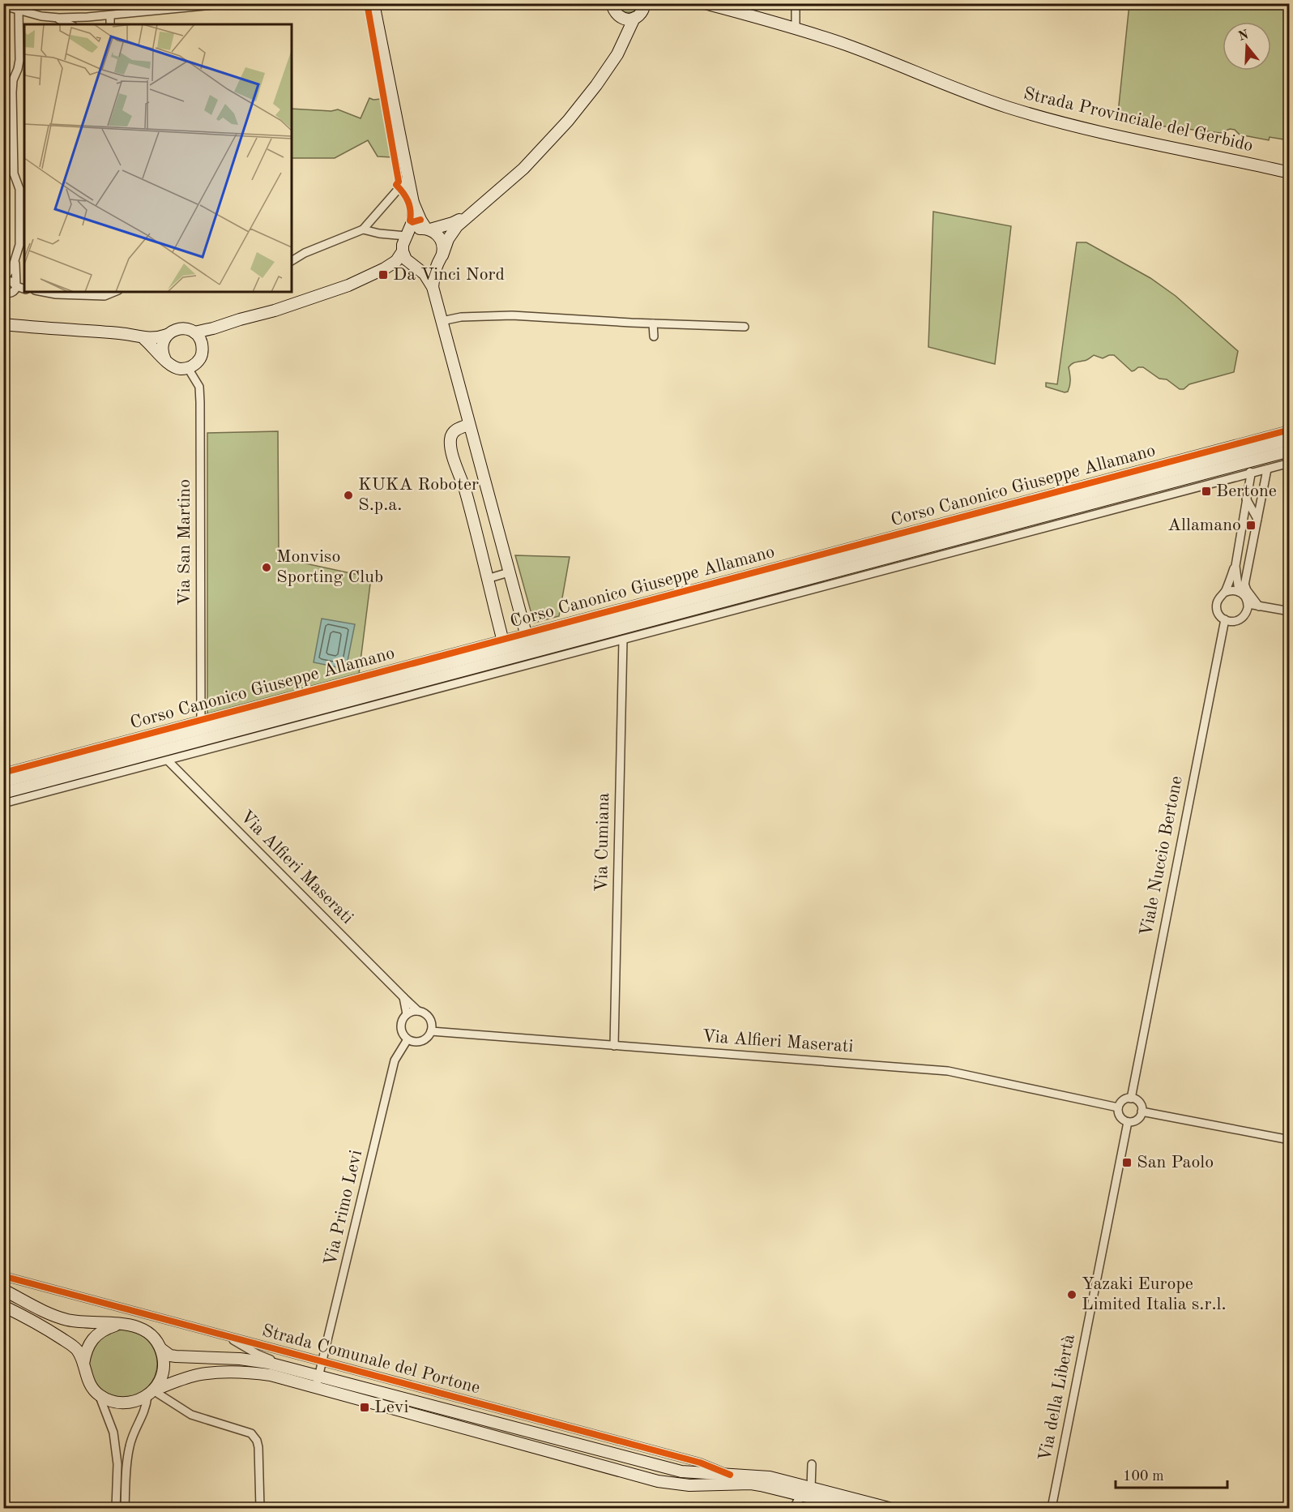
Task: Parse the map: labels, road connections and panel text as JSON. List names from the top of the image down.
{
  "streets": {
    "street": [
      "Strada Provinciale del Gerbido",
      "Corso Canonico Giuseppe Allamano",
      "Via San Martino",
      "Via Cumiana",
      "Viale Nuccio Bertone",
      "Via Alfieri Maserati",
      "Via Primo Levi",
      "Strada Comunale del Portone",
      "Via della Libertà"
    ]
  },
  "crossings": [
    ["Corso Canonico Giuseppe Allamano", "Via San Martino"],
    ["Corso Canonico Giuseppe Allamano", "Viale Nuccio Bertone"],
    ["Via Cumiana", "Via Alfieri Maserati"],
    ["Viale Nuccio Bertone", "Via Alfieri Maserati"],
    ["Viale Nuccio Bertone", "Via della Libertà"],
    ["Via Alfieri Maserati", "Via Primo Levi"],
    ["Via Alfieri Maserati", "Via della Libertà"],
    ["Via Primo Levi", "Strada Comunale del Portone"]
  ],
  "places": {
    "transit": [
      "Da Vinci Nord",
      "Bertone",
      "Allamano",
      "San Paolo",
      "Levi"
    ],
    "other": ["KUKA Roboter S.p.a.", "Monviso Sporting Club", "Yazaki Europe Limited Italia s.r.l."]
  },
  "scale_bar": "100 m",
  "north": "top"
}
